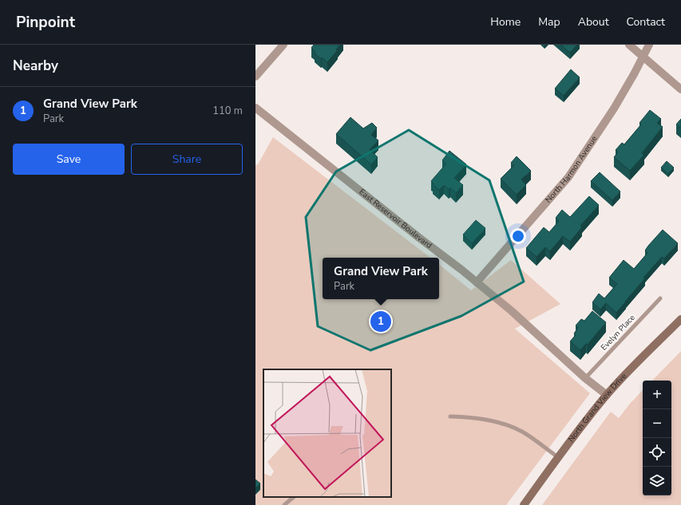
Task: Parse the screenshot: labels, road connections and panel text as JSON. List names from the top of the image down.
{
  "streets": {
    "street": ["North Harmon Avenue", "East Reservoir Boulevard", "North Grand View Drive"],
    "lane": ["Evelyn Place"]
  },
  "crossings": [
    ["North Harmon Avenue", "East Reservoir Boulevard"],
    ["East Reservoir Boulevard", "Evelyn Place"],
    ["East Reservoir Boulevard", "North Grand View Drive"]
  ],
  "page": {
    "header": "Pinpoint",
    "nav": [
      "Home",
      "Map",
      "About",
      "Contact"
    ],
    "heading": "Nearby",
    "list": [
      {
        "mark": "1",
        "name": "Grand View Park",
        "note": "Park",
        "value": "110 m"
      }
    ],
    "buttons": ["Save", "Share"],
    "popup": ["Grand View Park", "Park"],
    "pins": "1",
    "map_buttons": ["+", "−"]
  }
}
